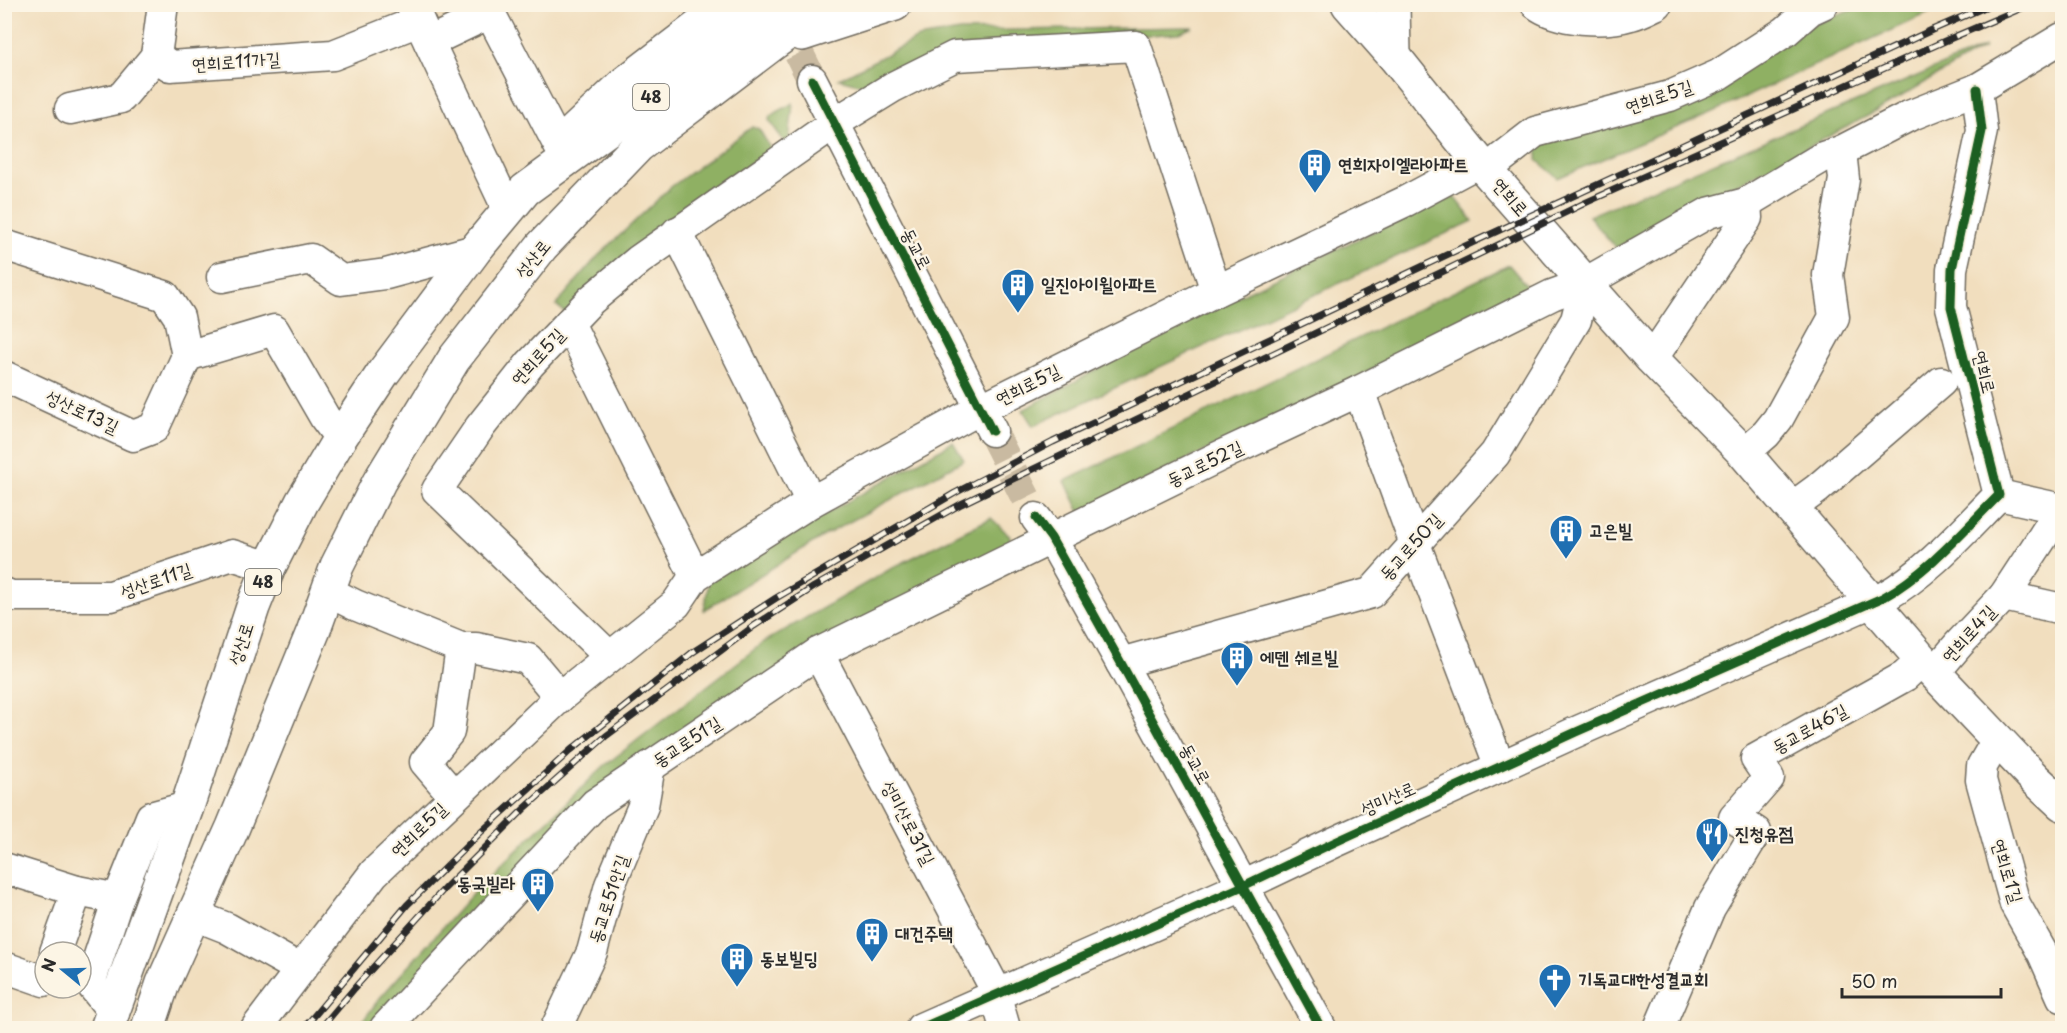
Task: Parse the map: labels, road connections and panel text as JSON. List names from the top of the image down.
{
  "streets": {
    "main road": ["48", "연희로", "성산로"],
    "street": [
      "연희로11가길",
      "연희로5길",
      "동교로",
      "성산로13길",
      "동교로52길",
      "동교로50길",
      "성산로11길",
      "연희로4길",
      "동교로46길",
      "동교로51길",
      "성미산로",
      "성미산로31길",
      "연희로1길",
      "동교로51안길"
    ]
  },
  "crossings": [
    ["연희로5길", "연희로"],
    ["연희로5길", "동교로"],
    ["연희로", "동교로52길"],
    ["연희로", "동교로50길"],
    ["연희로", "연희로4길"],
    ["연희로", "동교로46길"],
    ["연희로", "성미산로"],
    ["연희로", "연희로1길"],
    ["동교로", "동교로52길"],
    ["동교로", "동교로50길"],
    ["동교로", "동교로51길"],
    ["동교로", "성미산로"],
    ["성산로", "성산로11길"],
    ["동교로52길", "동교로50길"],
    ["동교로52길", "동교로51길"],
    ["연희로4길", "동교로46길"],
    ["동교로51길", "성미산로31길"],
    ["동교로51길", "동교로51안길"],
    ["성미산로", "성미산로31길"]
  ],
  "places": {
    "building": [
      "연희자이엘라아파트",
      "일진아이윌아파트",
      "고은빌",
      "에덴 쉐르빌",
      "동국빌라",
      "대건주택",
      "동보빌딩"
    ],
    "restaurant": ["진청유점"],
    "church": ["기독교대한성결교회"]
  },
  "scale_bar": "50 m",
  "north": "left"
}
